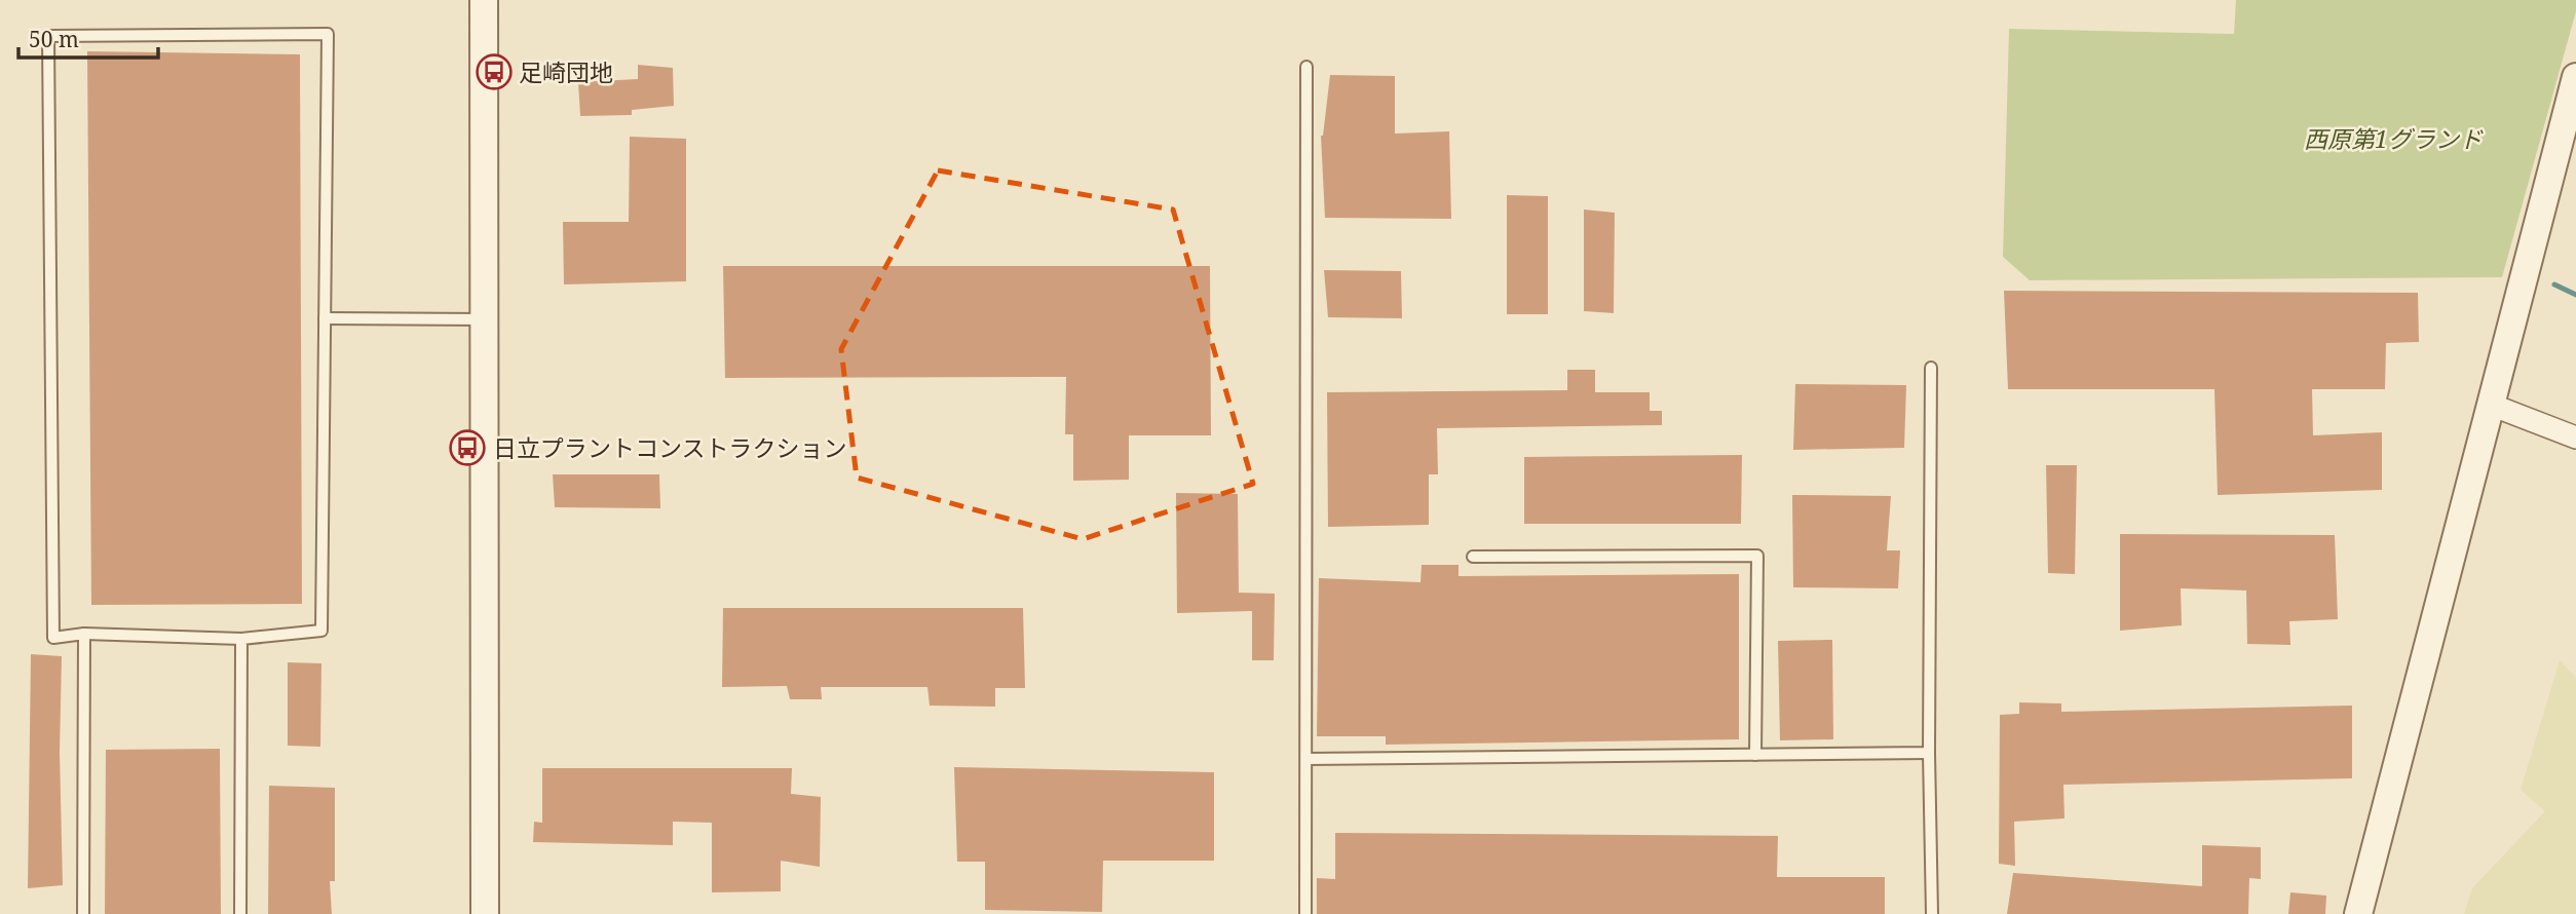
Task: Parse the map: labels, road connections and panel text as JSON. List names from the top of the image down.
{
  "parks": ["西原第1グランド"],
  "places": {
    "bus stop": ["足崎団地", "日立プラントコンストラクション"]
  },
  "scale_bar": "50 m"
}
